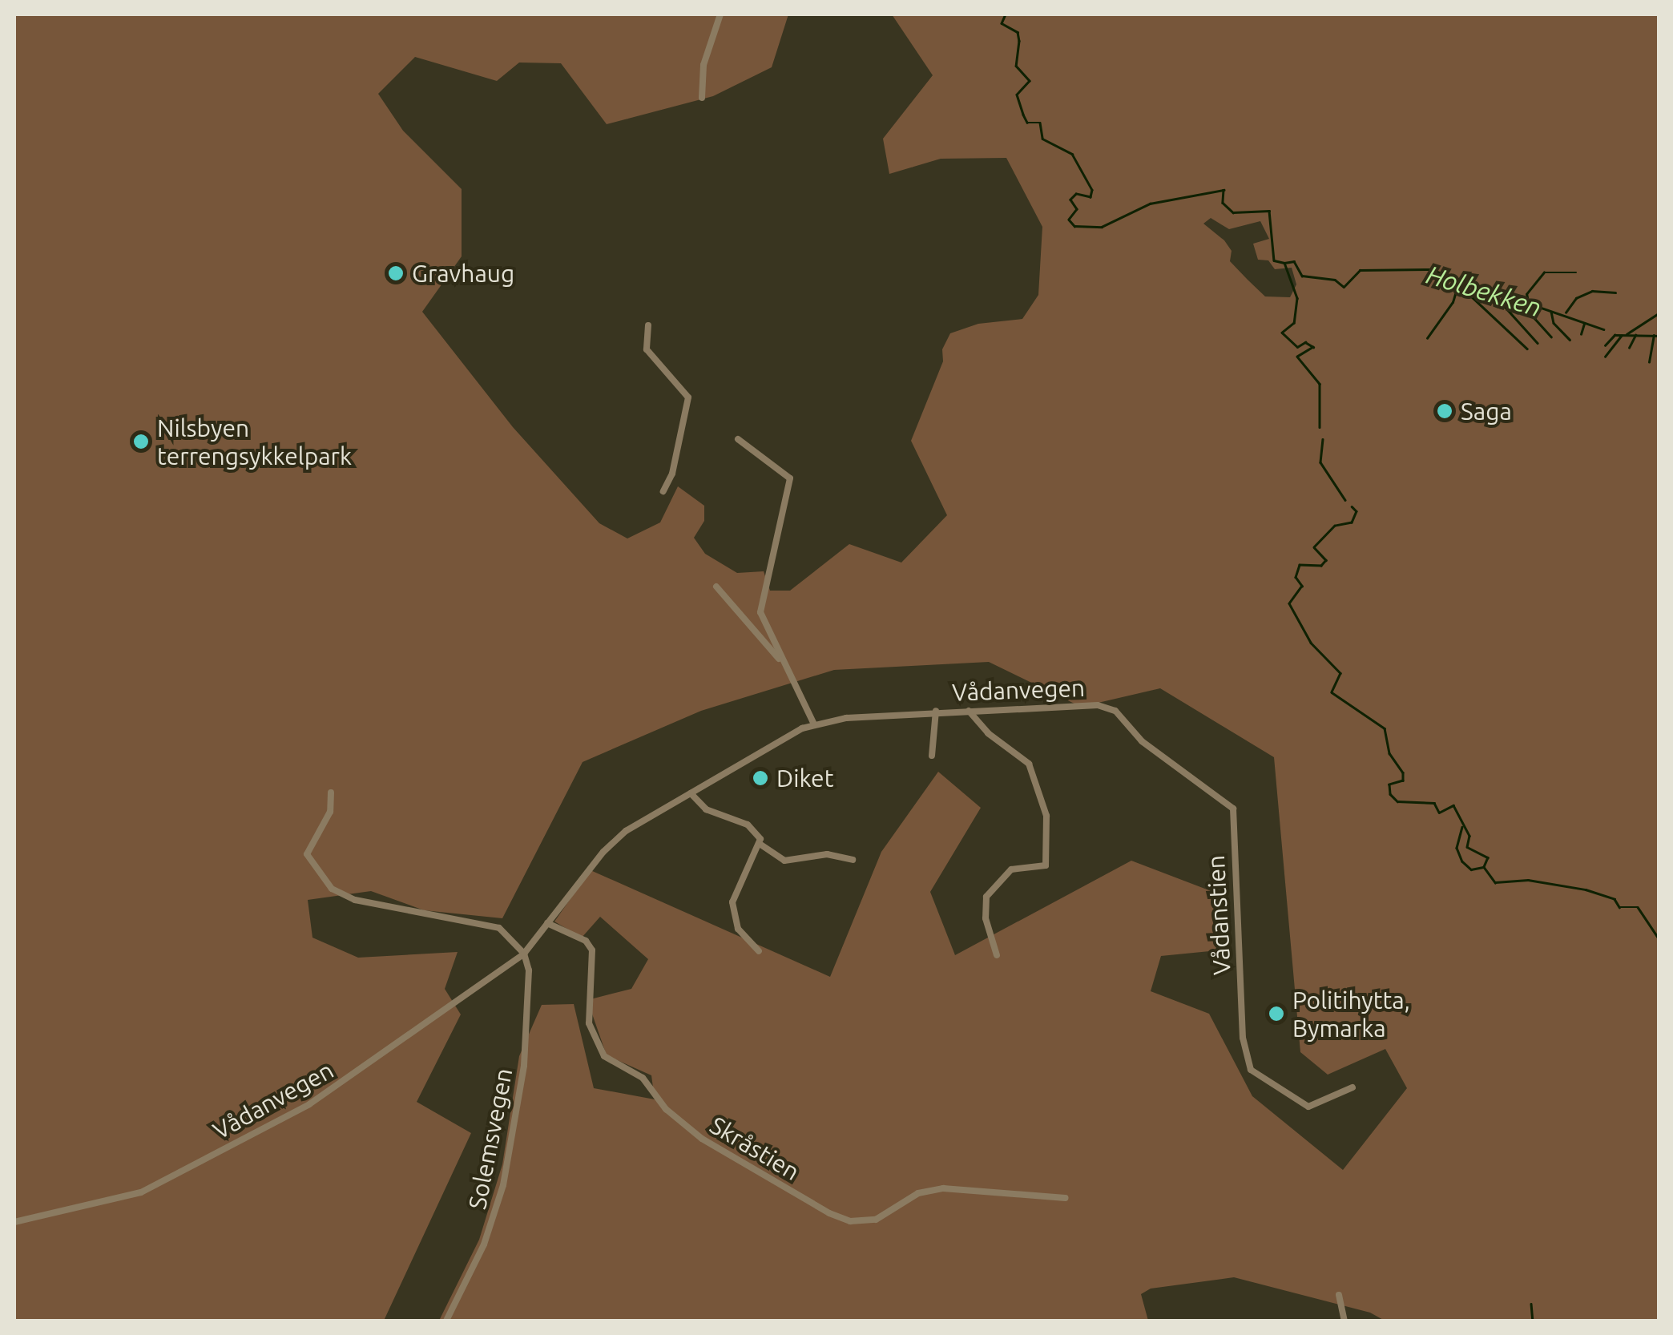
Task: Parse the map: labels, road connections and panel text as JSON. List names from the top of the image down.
{
  "streets": {
    "street": [
      "Vådanvegen",
      "Vådanstien",
      "Solemsvegen",
      "Skråstien"
    ]
  },
  "crossings": [
    ["Vådanvegen", "Vådanstien"],
    ["Vådanvegen", "Solemsvegen"],
    ["Vådanvegen", "Skråstien"]
  ],
  "water": ["Holbekken"],
  "places": [
    "Gravhaug",
    "Saga",
    "Nilsbyen terrengsykkelpark",
    "Diket",
    "Politihytta, Bymarka"
  ]
}
